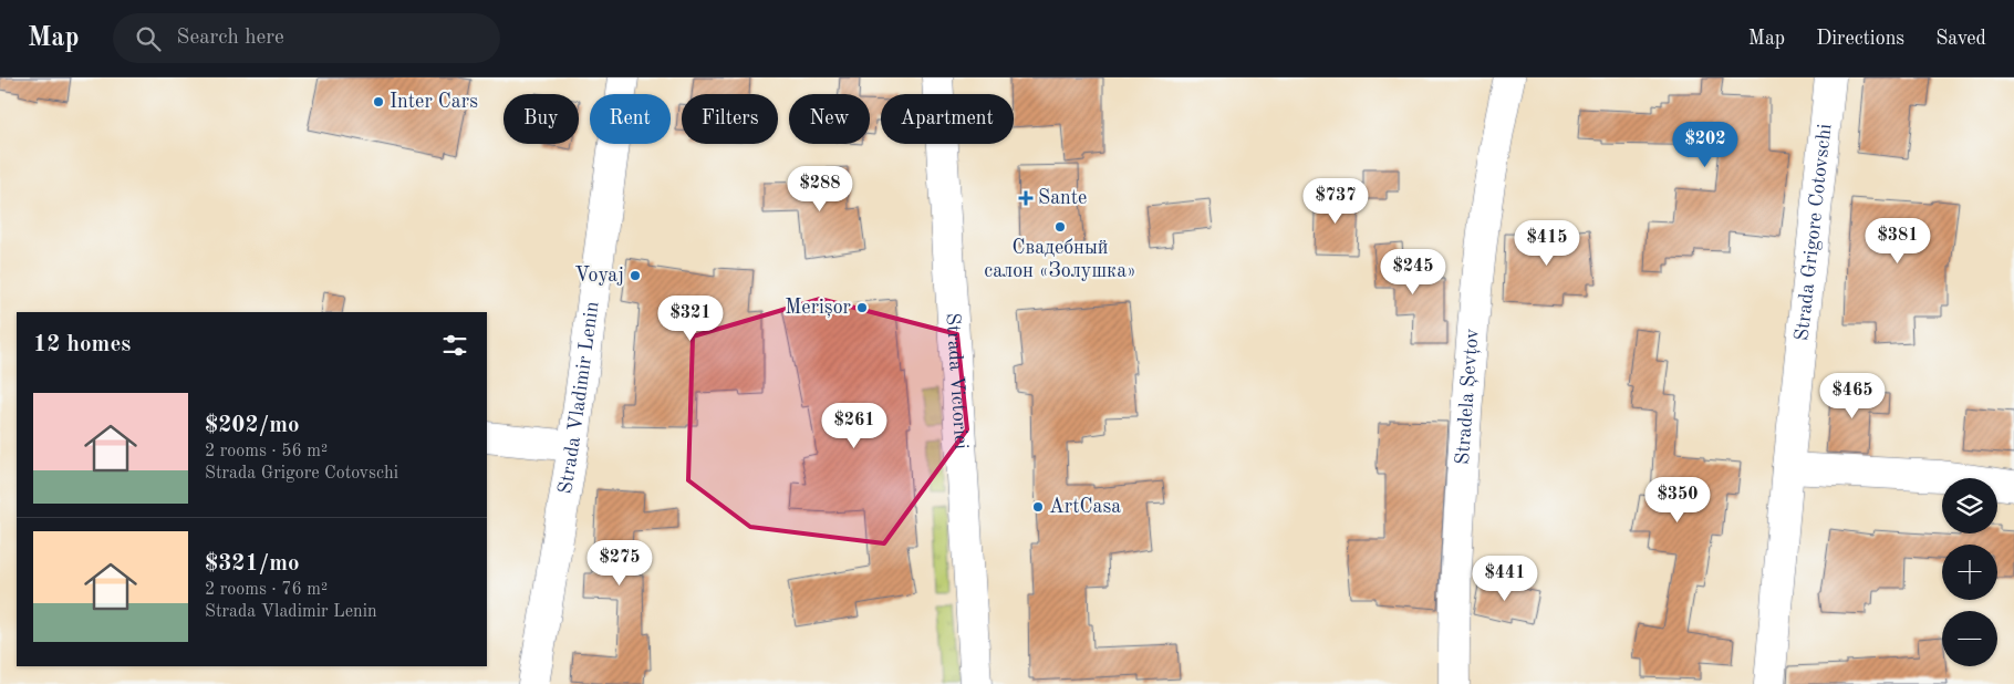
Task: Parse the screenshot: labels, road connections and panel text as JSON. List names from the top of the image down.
{
  "streets": {
    "street": [
      "Strada Grigore Cotovschi",
      "Strada Victoriei",
      "Stradela Șevțov",
      "Strada Vladimir Lenin"
    ]
  },
  "places": {
    "other": [
      "Inter Cars",
      "Свадебный салон «Золушка»",
      "Voyaj",
      "Merișor",
      "ArtCasa"
    ],
    "health": ["Sante"]
  },
  "page": {
    "header": "Map",
    "search": "Search here",
    "nav": ["Map", "Directions", "Saved"],
    "chip": [
      "Buy",
      "Rent",
      "Filters",
      "New",
      "Apartment"
    ],
    "price": [
      "$202",
      "$288",
      "$737",
      "$381",
      "$415",
      "$245",
      "$321",
      "$465",
      "$261",
      "$350",
      "$275",
      "$441"
    ],
    "heading": "12 homes",
    "list": [
      {
        "name": "$202/mo",
        "note": "2 rooms · 56 m² · Strada Grigore Cotovschi"
      },
      {
        "name": "$321/mo",
        "note": "2 rooms · 76 m² · Strada Vladimir Lenin"
      }
    ],
    "map_buttons": ["+", "−"]
  }
}
